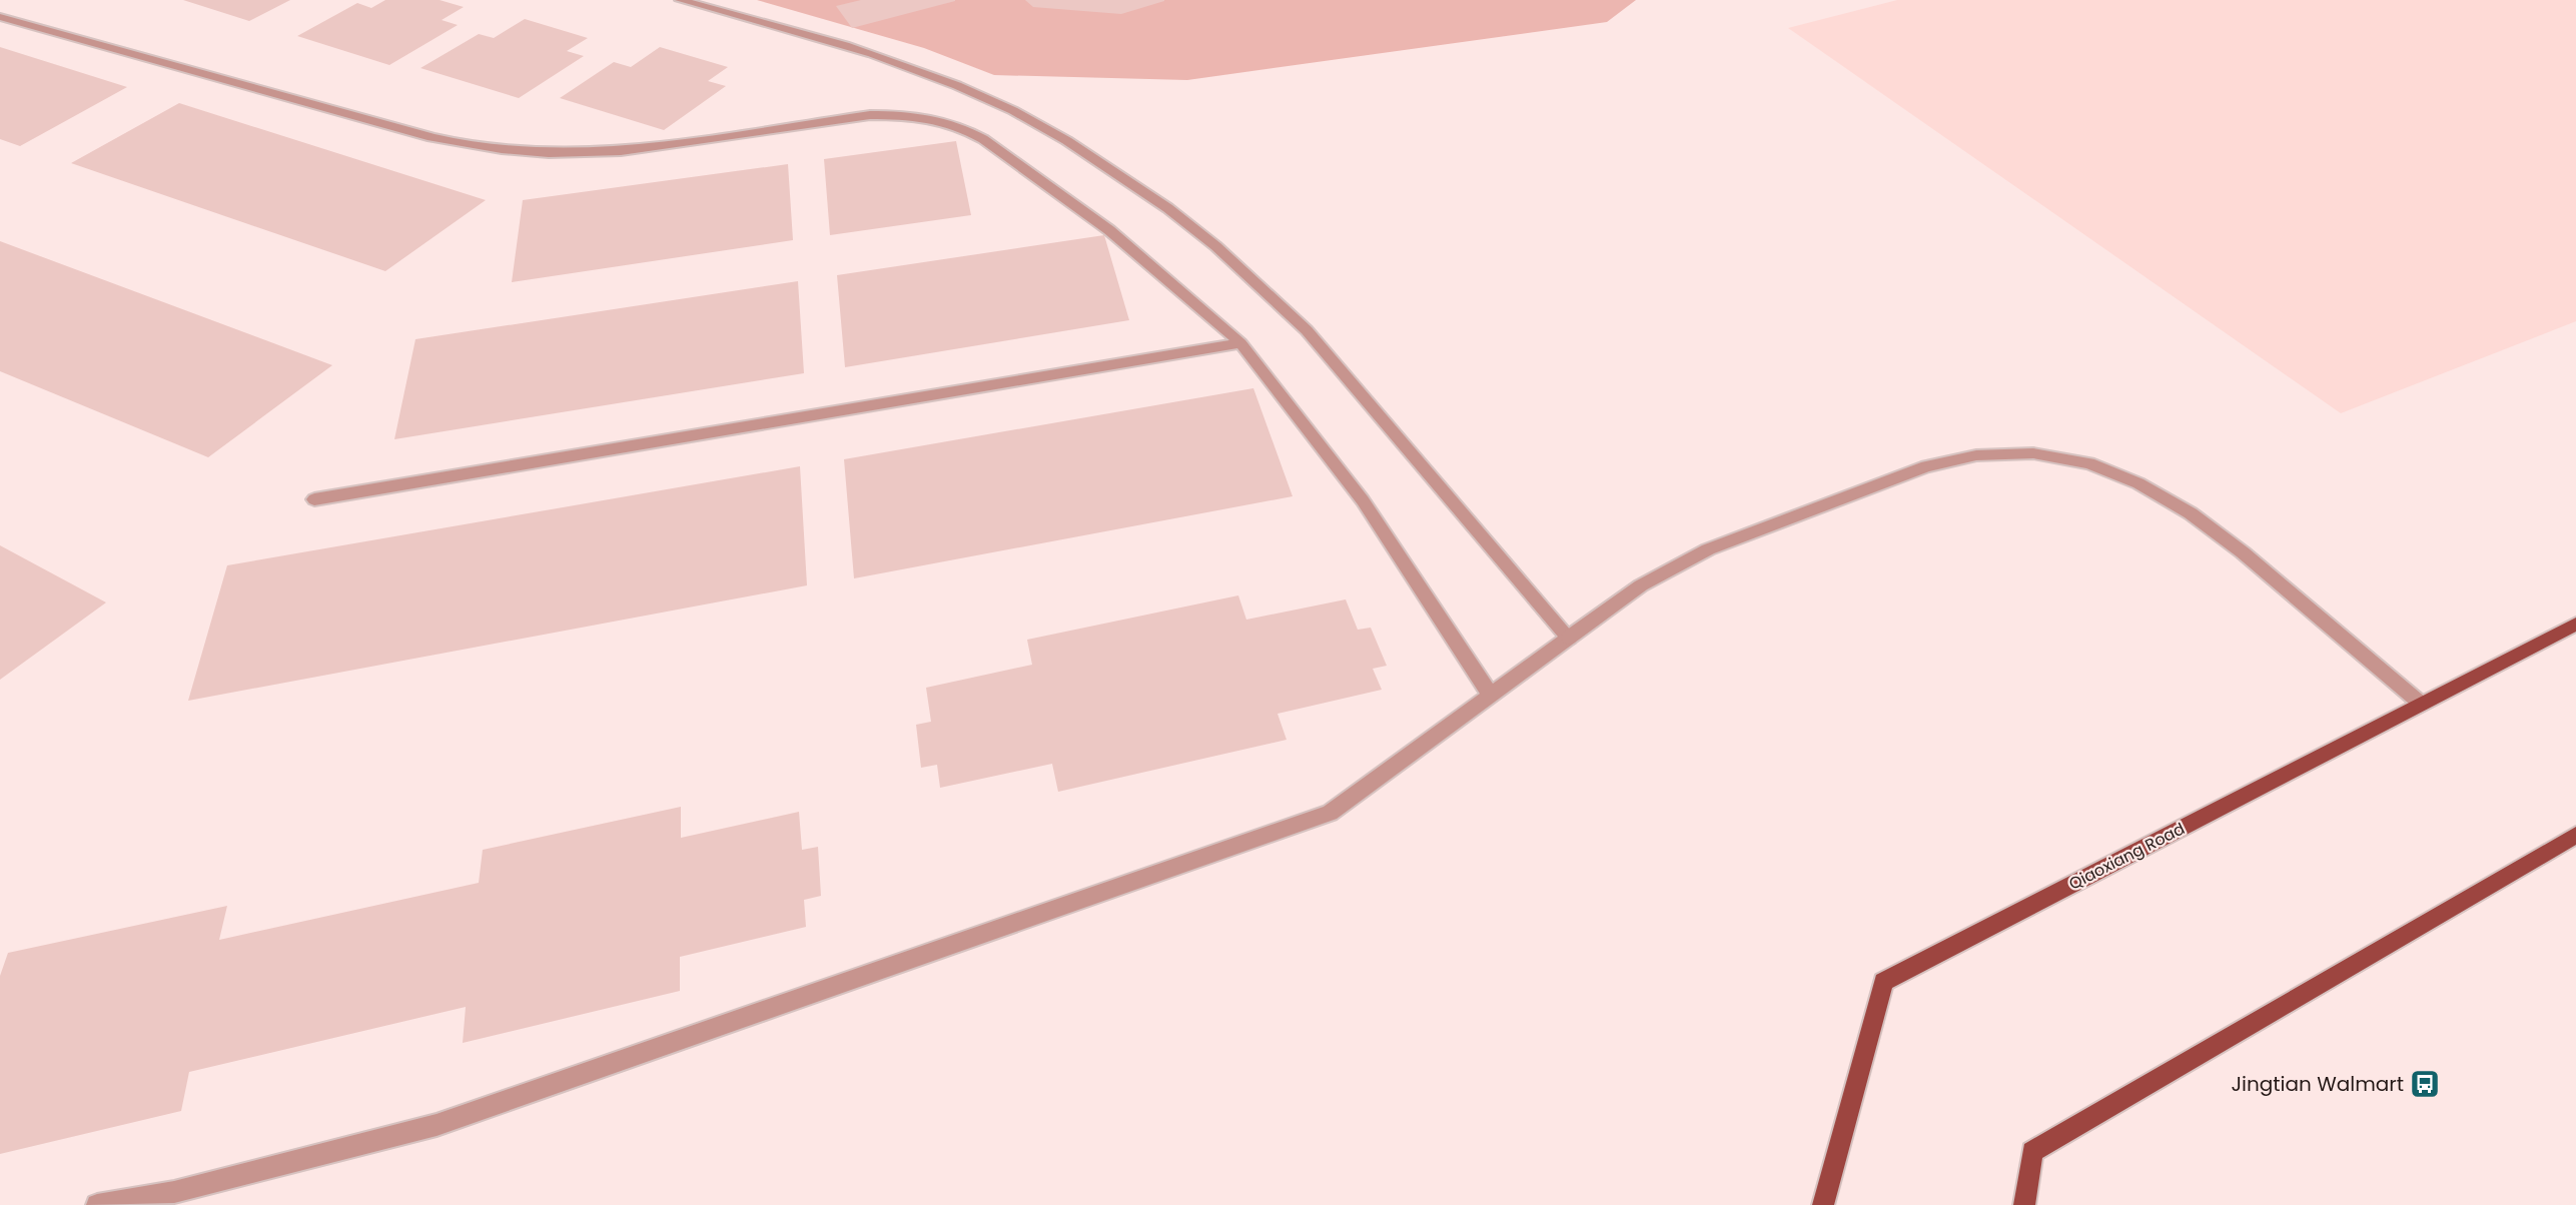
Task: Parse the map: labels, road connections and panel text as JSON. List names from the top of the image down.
{
  "streets": {
    "main road": ["Qiaoxiang Road"]
  },
  "places": {
    "bus stop": ["Jingtian Walmart"]
  }
}
